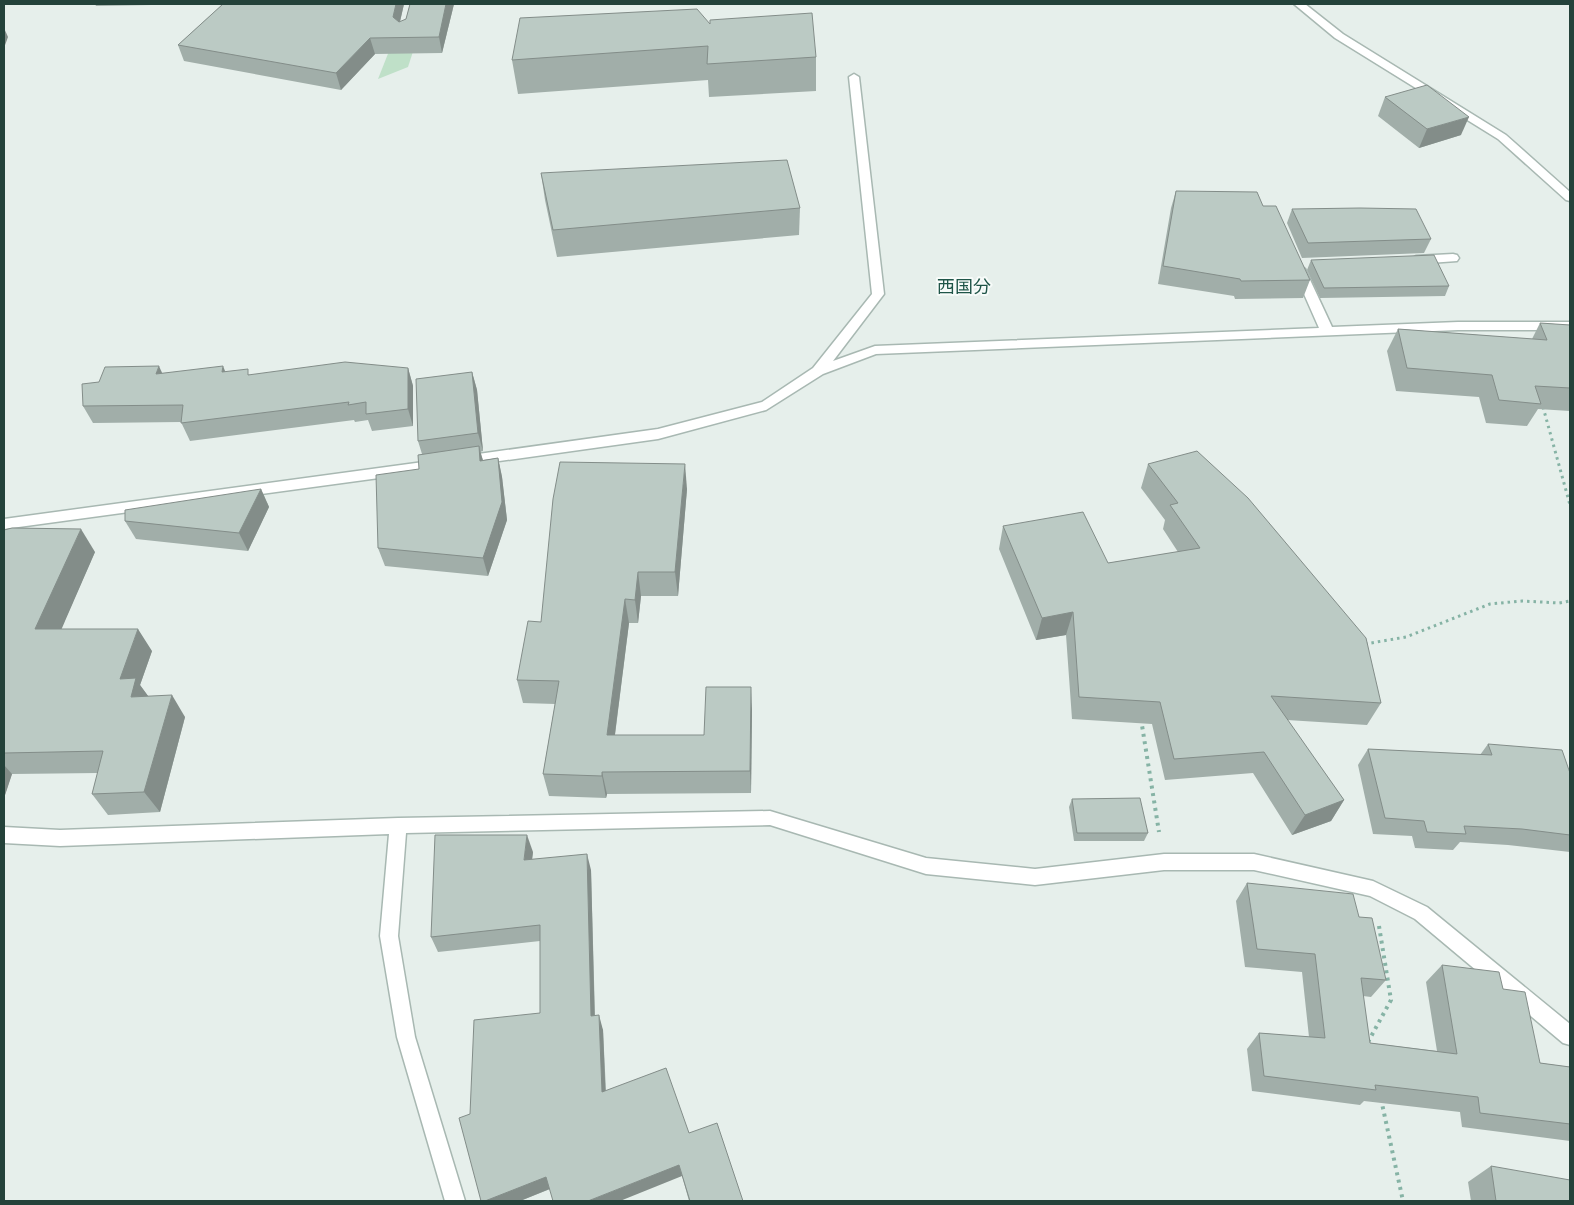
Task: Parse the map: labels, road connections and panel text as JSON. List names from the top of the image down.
{
  "districts": ["西国分"]
}
